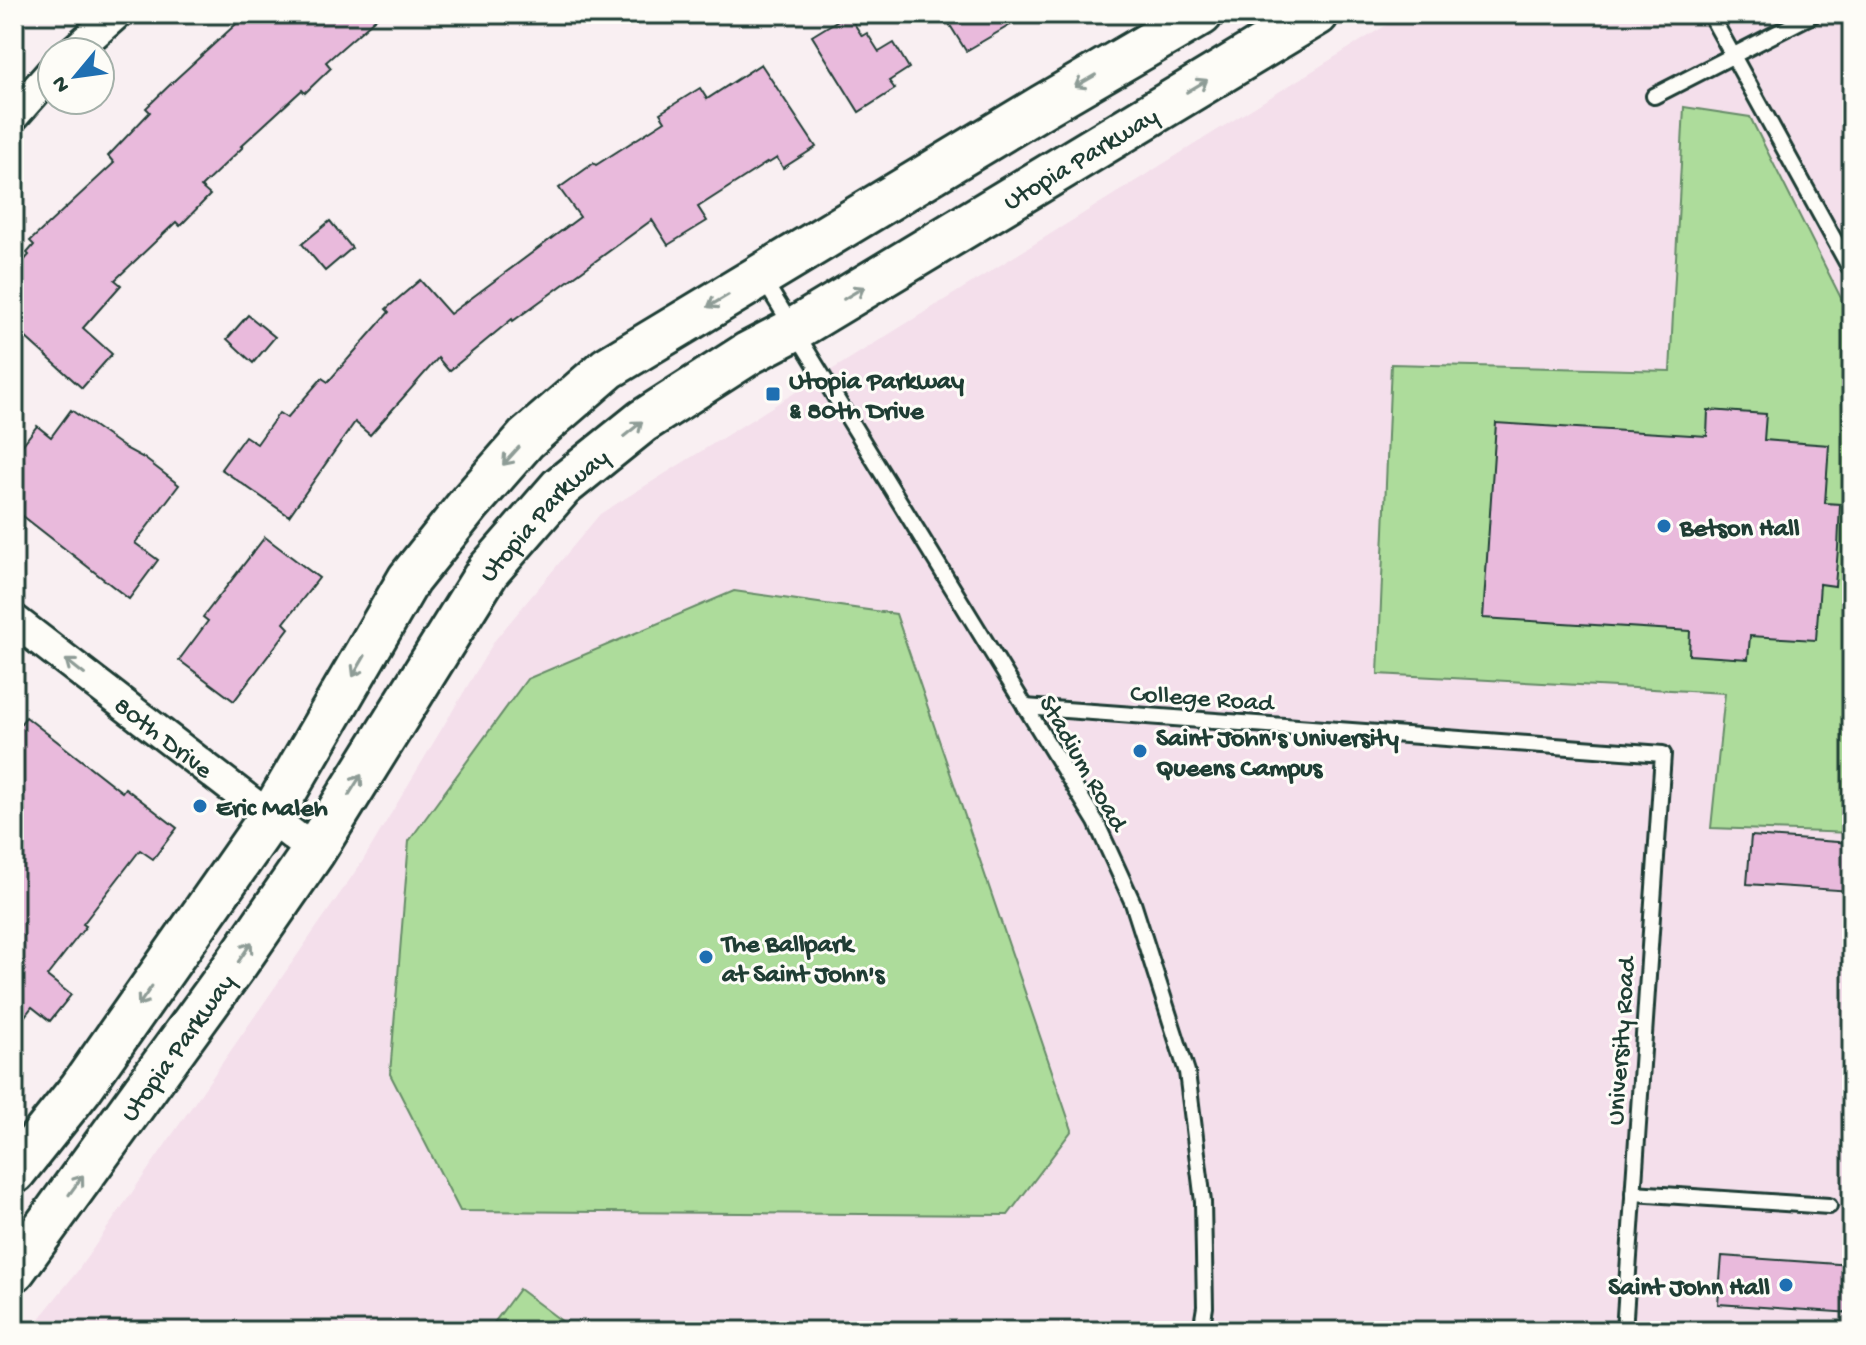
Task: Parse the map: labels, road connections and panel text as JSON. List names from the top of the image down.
{
  "streets": {
    "main road": ["Utopia Parkway"],
    "street": ["80th Drive"],
    "lane": ["College Road", "Stadium Road", "University Road"]
  },
  "crossings": [
    ["Utopia Parkway", "80th Drive"],
    ["Utopia Parkway", "Stadium Road"],
    ["College Road", "Stadium Road"],
    ["College Road", "University Road"]
  ],
  "one_way": ["80th Drive"],
  "places": {
    "transit": ["Utopia Parkway & 80th Drive"],
    "other": [
      "Betson Hall",
      "Saint John's University Queens Campus",
      "Eric Maleh",
      "The Ballpark at Saint John's",
      "Saint John Hall"
    ]
  },
  "north": "bottom left"
}
